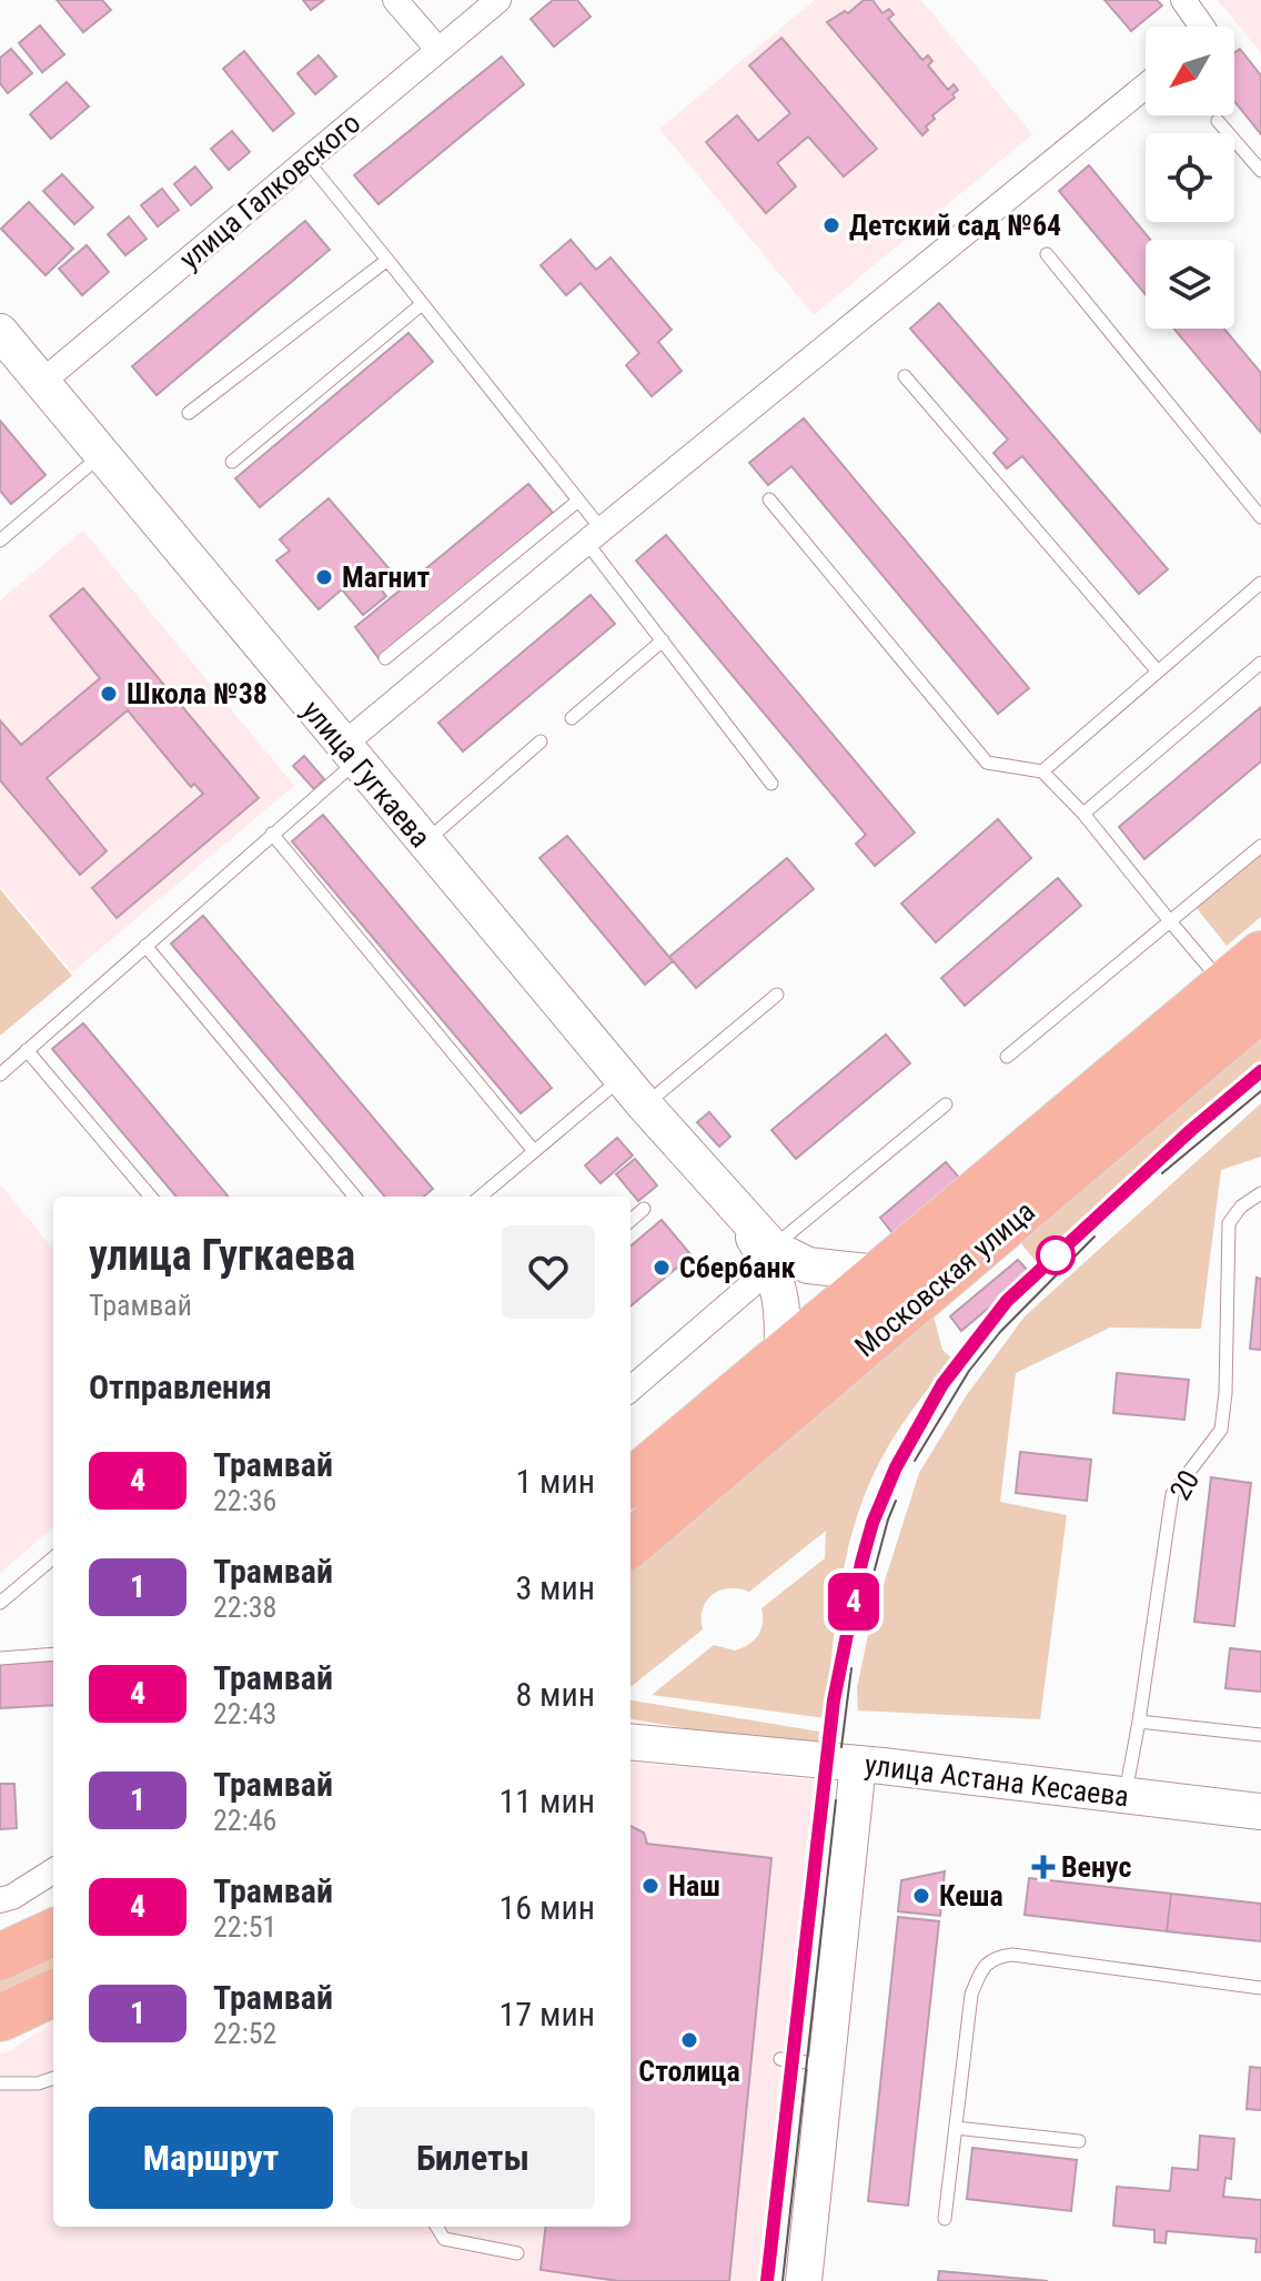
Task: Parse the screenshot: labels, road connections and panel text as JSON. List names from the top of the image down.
{
  "streets": {
    "highway": ["Московская улица"],
    "street": ["улица Галковского", "улица Гугкаева", "улица Астана Кесаева"],
    "lane": ["20"]
  },
  "crossings": [
    ["улица Галковского", "улица Гугкаева"],
    ["улица Гугкаева", "Московская улица"],
    ["20", "улица Астана Кесаева"]
  ],
  "places": {
    "other": [
      "Детский сад №64",
      "Магнит",
      "Школа №38",
      "Сбербанк",
      "Наш",
      "Кеша",
      "Столица"
    ],
    "health": ["Венус"]
  },
  "lines": ["tram line 4"],
  "north": "bottom left",
  "page": {
    "on_map": "4",
    "heading": [
      ["улица Гугкаева", "Трамвай"],
      "Отправления"
    ],
    "list": [
      {
        "mark": "4",
        "name": "Трамвай",
        "note": "22:36",
        "value": "1 мин"
      },
      {
        "mark": "1",
        "name": "Трамвай",
        "note": "22:38",
        "value": "3 мин"
      },
      {
        "mark": "4",
        "name": "Трамвай",
        "note": "22:43",
        "value": "8 мин"
      },
      {
        "mark": "1",
        "name": "Трамвай",
        "note": "22:46",
        "value": "11 мин"
      },
      {
        "mark": "4",
        "name": "Трамвай",
        "note": "22:51",
        "value": "16 мин"
      },
      {
        "mark": "1",
        "name": "Трамвай",
        "note": "22:52",
        "value": "17 мин"
      }
    ],
    "buttons": ["Маршрут", "Билеты"]
  }
}
